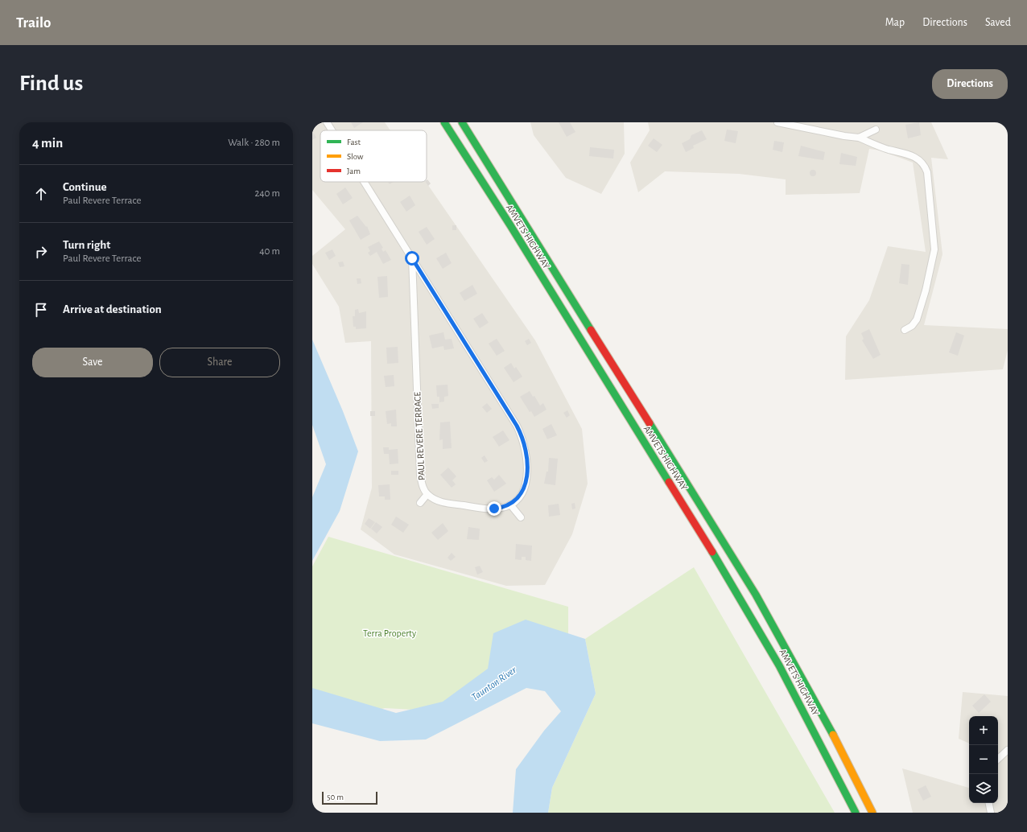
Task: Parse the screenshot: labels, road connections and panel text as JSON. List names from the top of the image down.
{
  "streets": {
    "highway": ["AMVETS HIGHWAY"],
    "street": ["PAUL REVERE TERRACE"]
  },
  "water": ["Taunton River"],
  "parks": ["Terra Property"],
  "legend": ["Fast", "Slow", "Jam"],
  "scale_bar": "50 m",
  "page": {
    "header": "Trailo",
    "nav": ["Map", "Directions", "Saved"],
    "buttons": [
      "Directions",
      ["Save", "Share"]
    ],
    "title": "Find us",
    "heading": ["4 min", "Walk · 280 m"],
    "list": [
      ["Continue", "Paul Revere Terrace", "240 m"],
      ["Turn right", "Paul Revere Terrace", "40 m"],
      "Arrive at destination"
    ],
    "map_buttons": ["+", "−"],
    "scale": "50 m"
  }
}
